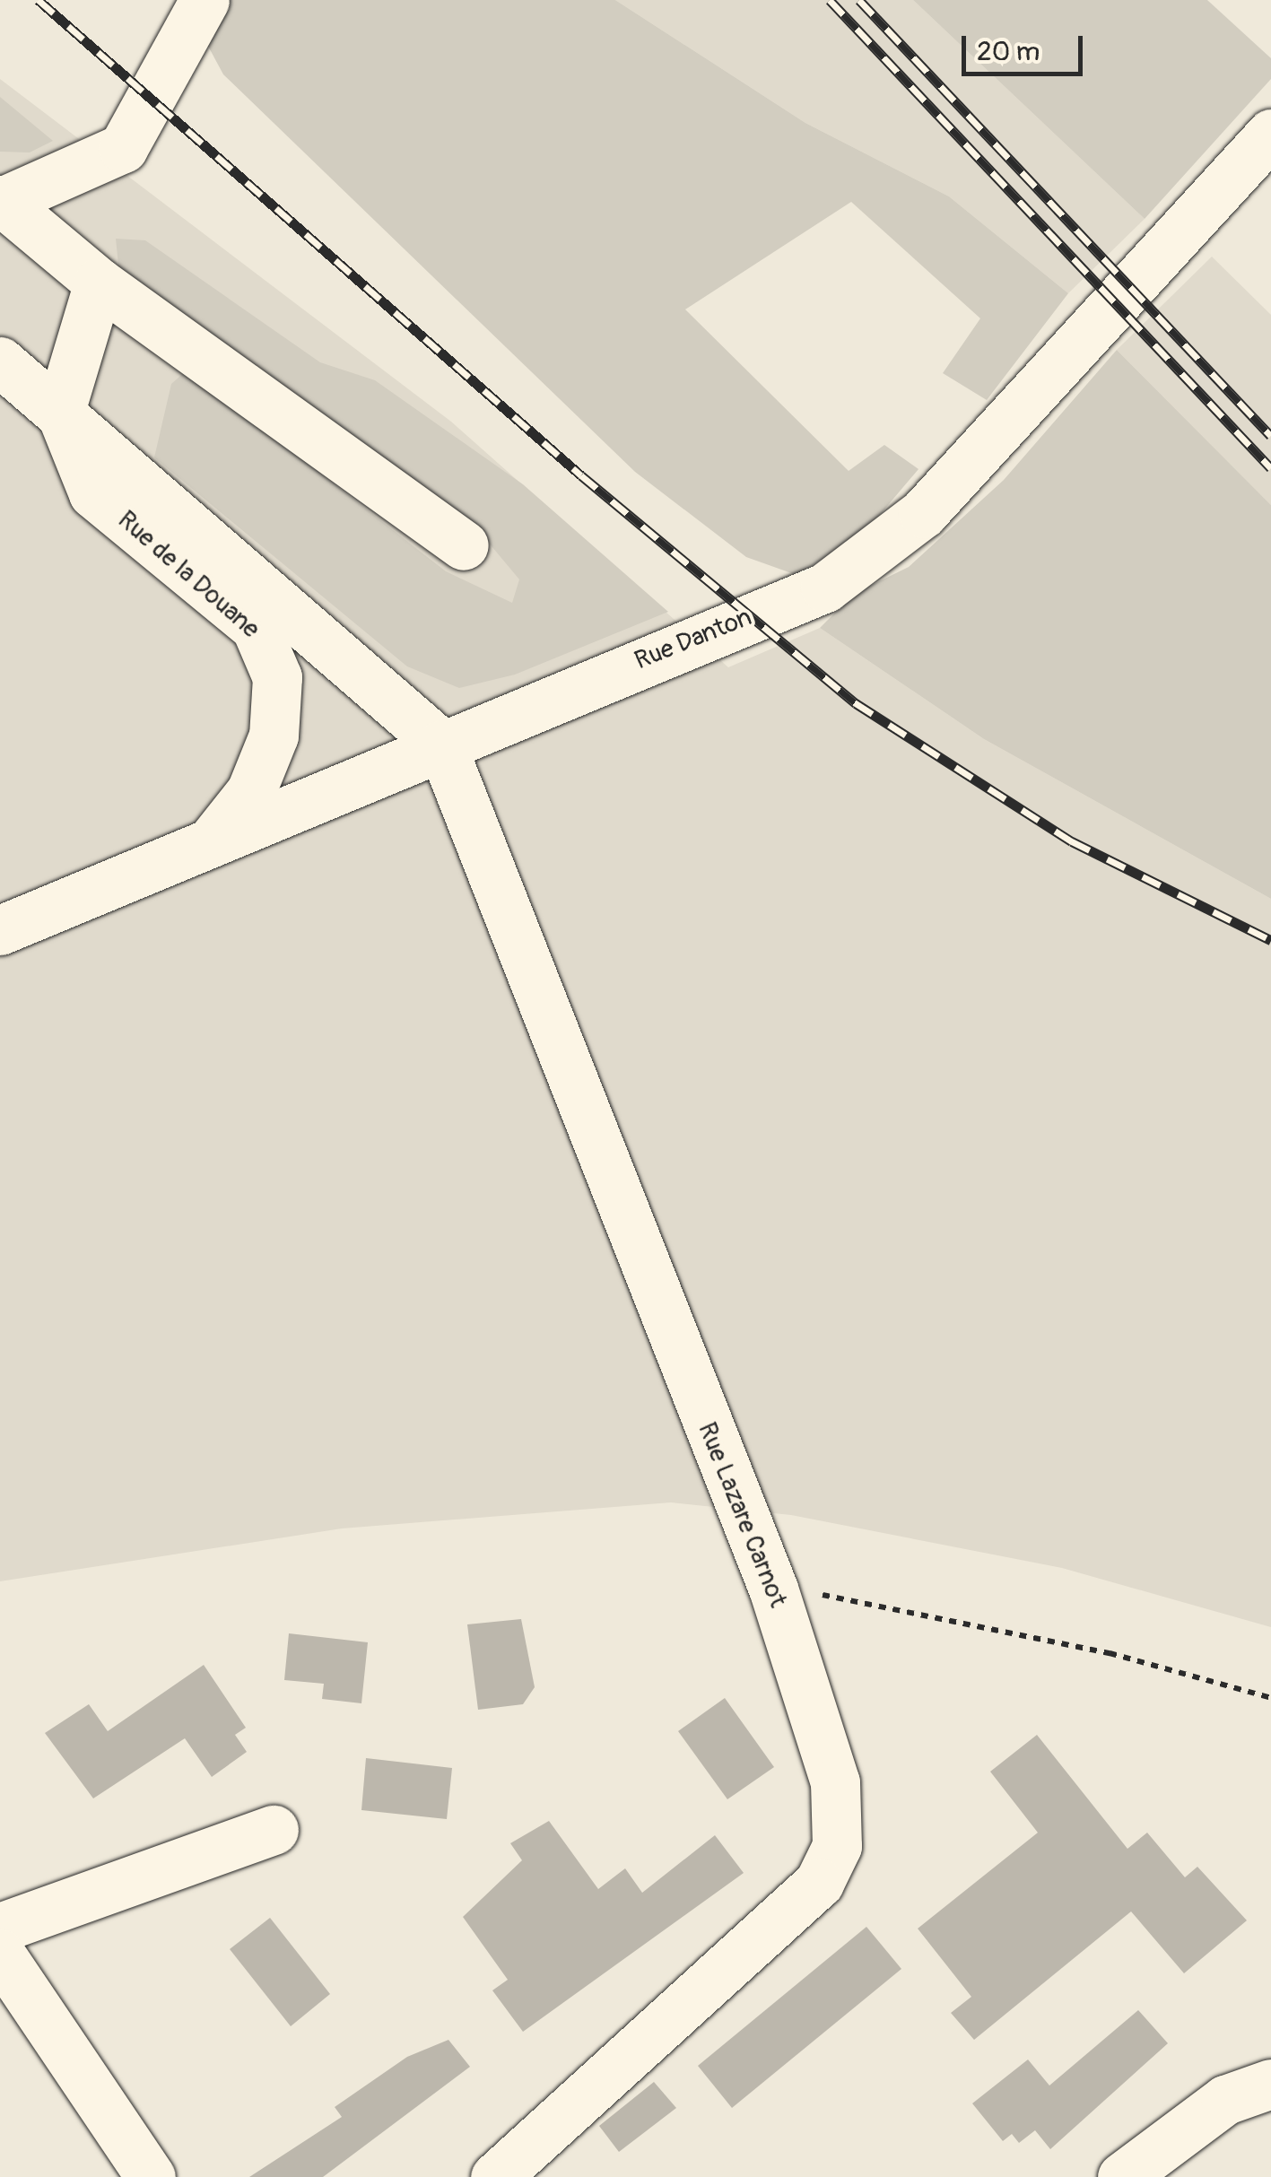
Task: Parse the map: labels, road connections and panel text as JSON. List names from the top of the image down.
{
  "streets": {
    "street": ["Rue de la Douane", "Rue Danton", "Rue Lazare Carnot"]
  },
  "crossings": [
    ["Rue de la Douane", "Rue Danton"],
    ["Rue de la Douane", "Rue Lazare Carnot"],
    ["Rue Danton", "Rue Lazare Carnot"]
  ],
  "scale_bar": "20 m"
}
